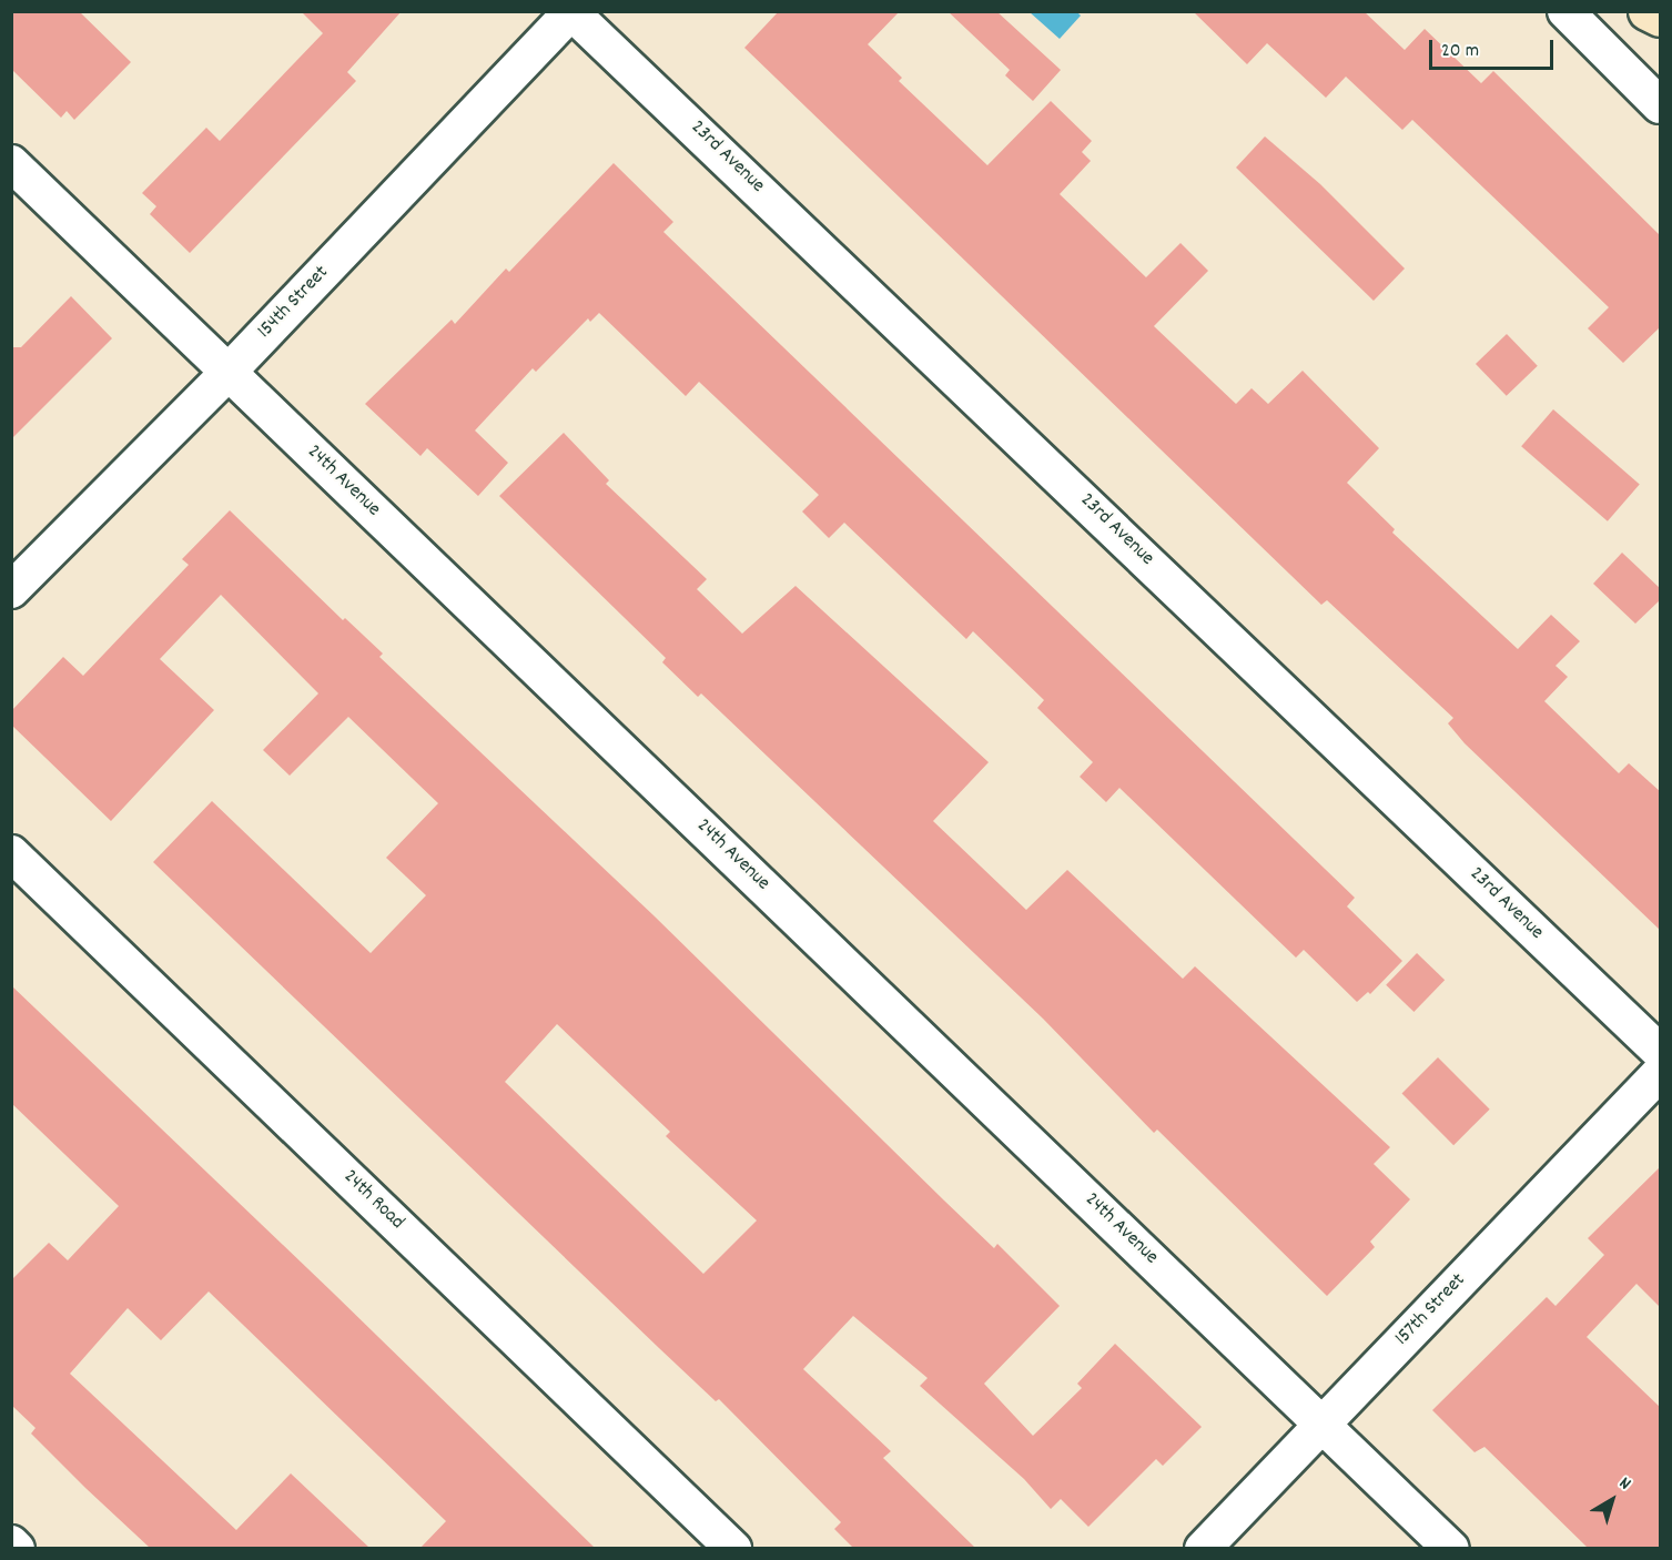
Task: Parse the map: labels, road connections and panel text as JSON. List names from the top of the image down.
{
  "streets": {
    "street": [
      "23rd Avenue",
      "154th Street",
      "24th Avenue",
      "24th Road",
      "157th Street"
    ]
  },
  "crossings": [
    ["23rd Avenue", "154th Street"],
    ["154th Street", "24th Avenue"],
    ["24th Avenue", "157th Street"]
  ],
  "scale_bar": "20 m",
  "north": "top right"
}
